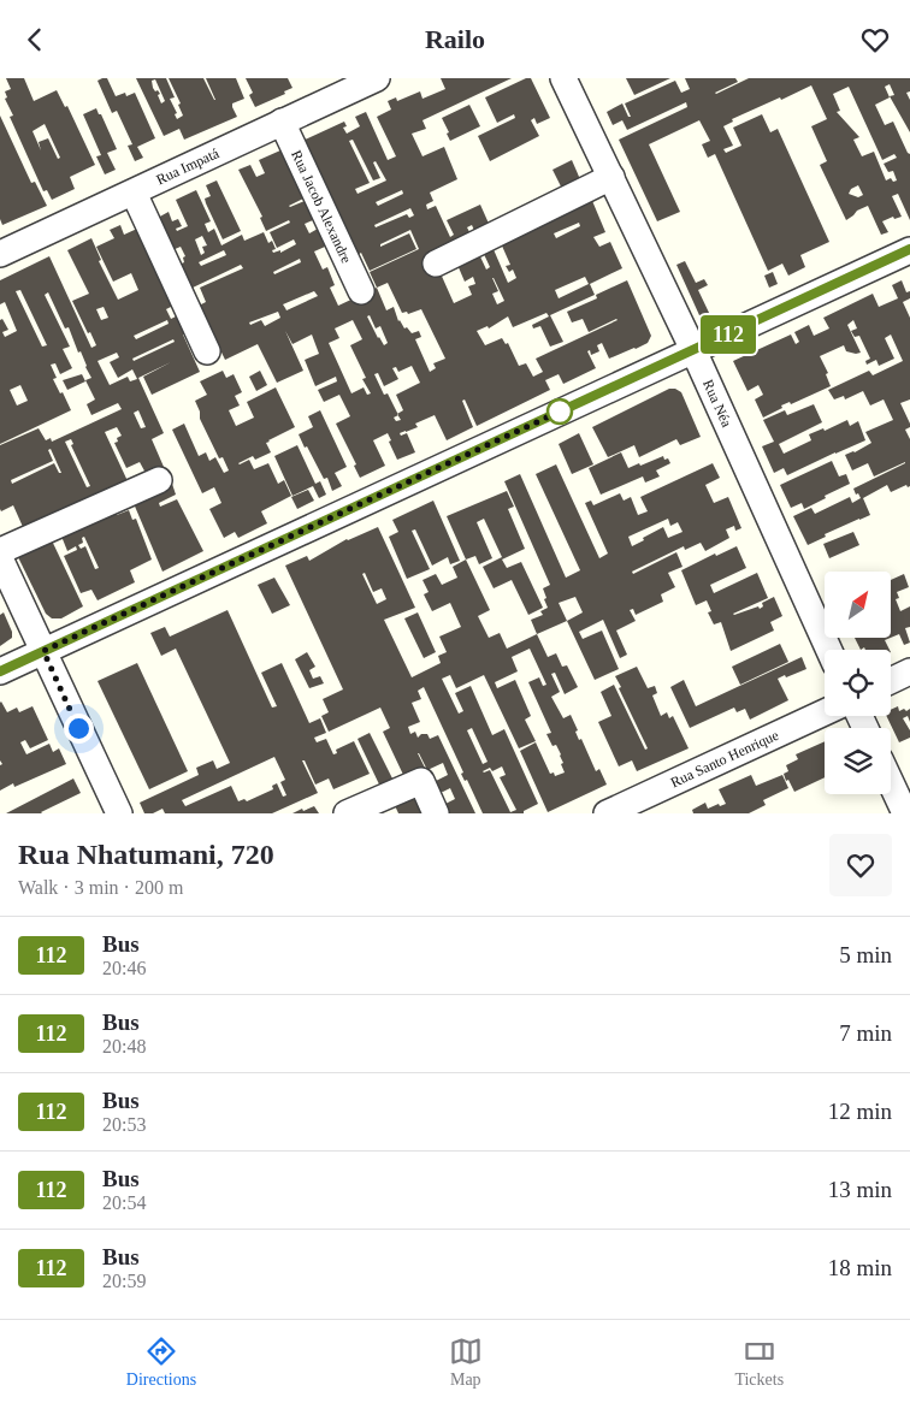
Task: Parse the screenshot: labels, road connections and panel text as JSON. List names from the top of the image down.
{
  "streets": {
    "street": [
      "Rua Impatá",
      "Rua Jacob Alexandre",
      "Rua Néa",
      "Rua Santo Henrique"
    ]
  },
  "crossings": [
    ["Rua Impatá", "Rua Jacob Alexandre"]
  ],
  "lines": ["bus line 112"],
  "north": "top right",
  "page": {
    "header": "Railo",
    "on_map": "112",
    "heading": ["Rua Nhatumani, 720", "Walk · 3 min · 200 m"],
    "list": [
      {
        "mark": "112",
        "name": "Bus",
        "note": "20:46",
        "value": "5 min"
      },
      {
        "mark": "112",
        "name": "Bus",
        "note": "20:48",
        "value": "7 min"
      },
      {
        "mark": "112",
        "name": "Bus",
        "note": "20:53",
        "value": "12 min"
      },
      {
        "mark": "112",
        "name": "Bus",
        "note": "20:54",
        "value": "13 min"
      },
      {
        "mark": "112",
        "name": "Bus",
        "note": "20:59",
        "value": "18 min"
      }
    ],
    "tabs": ["Directions", "Map", "Tickets"]
  }
}
